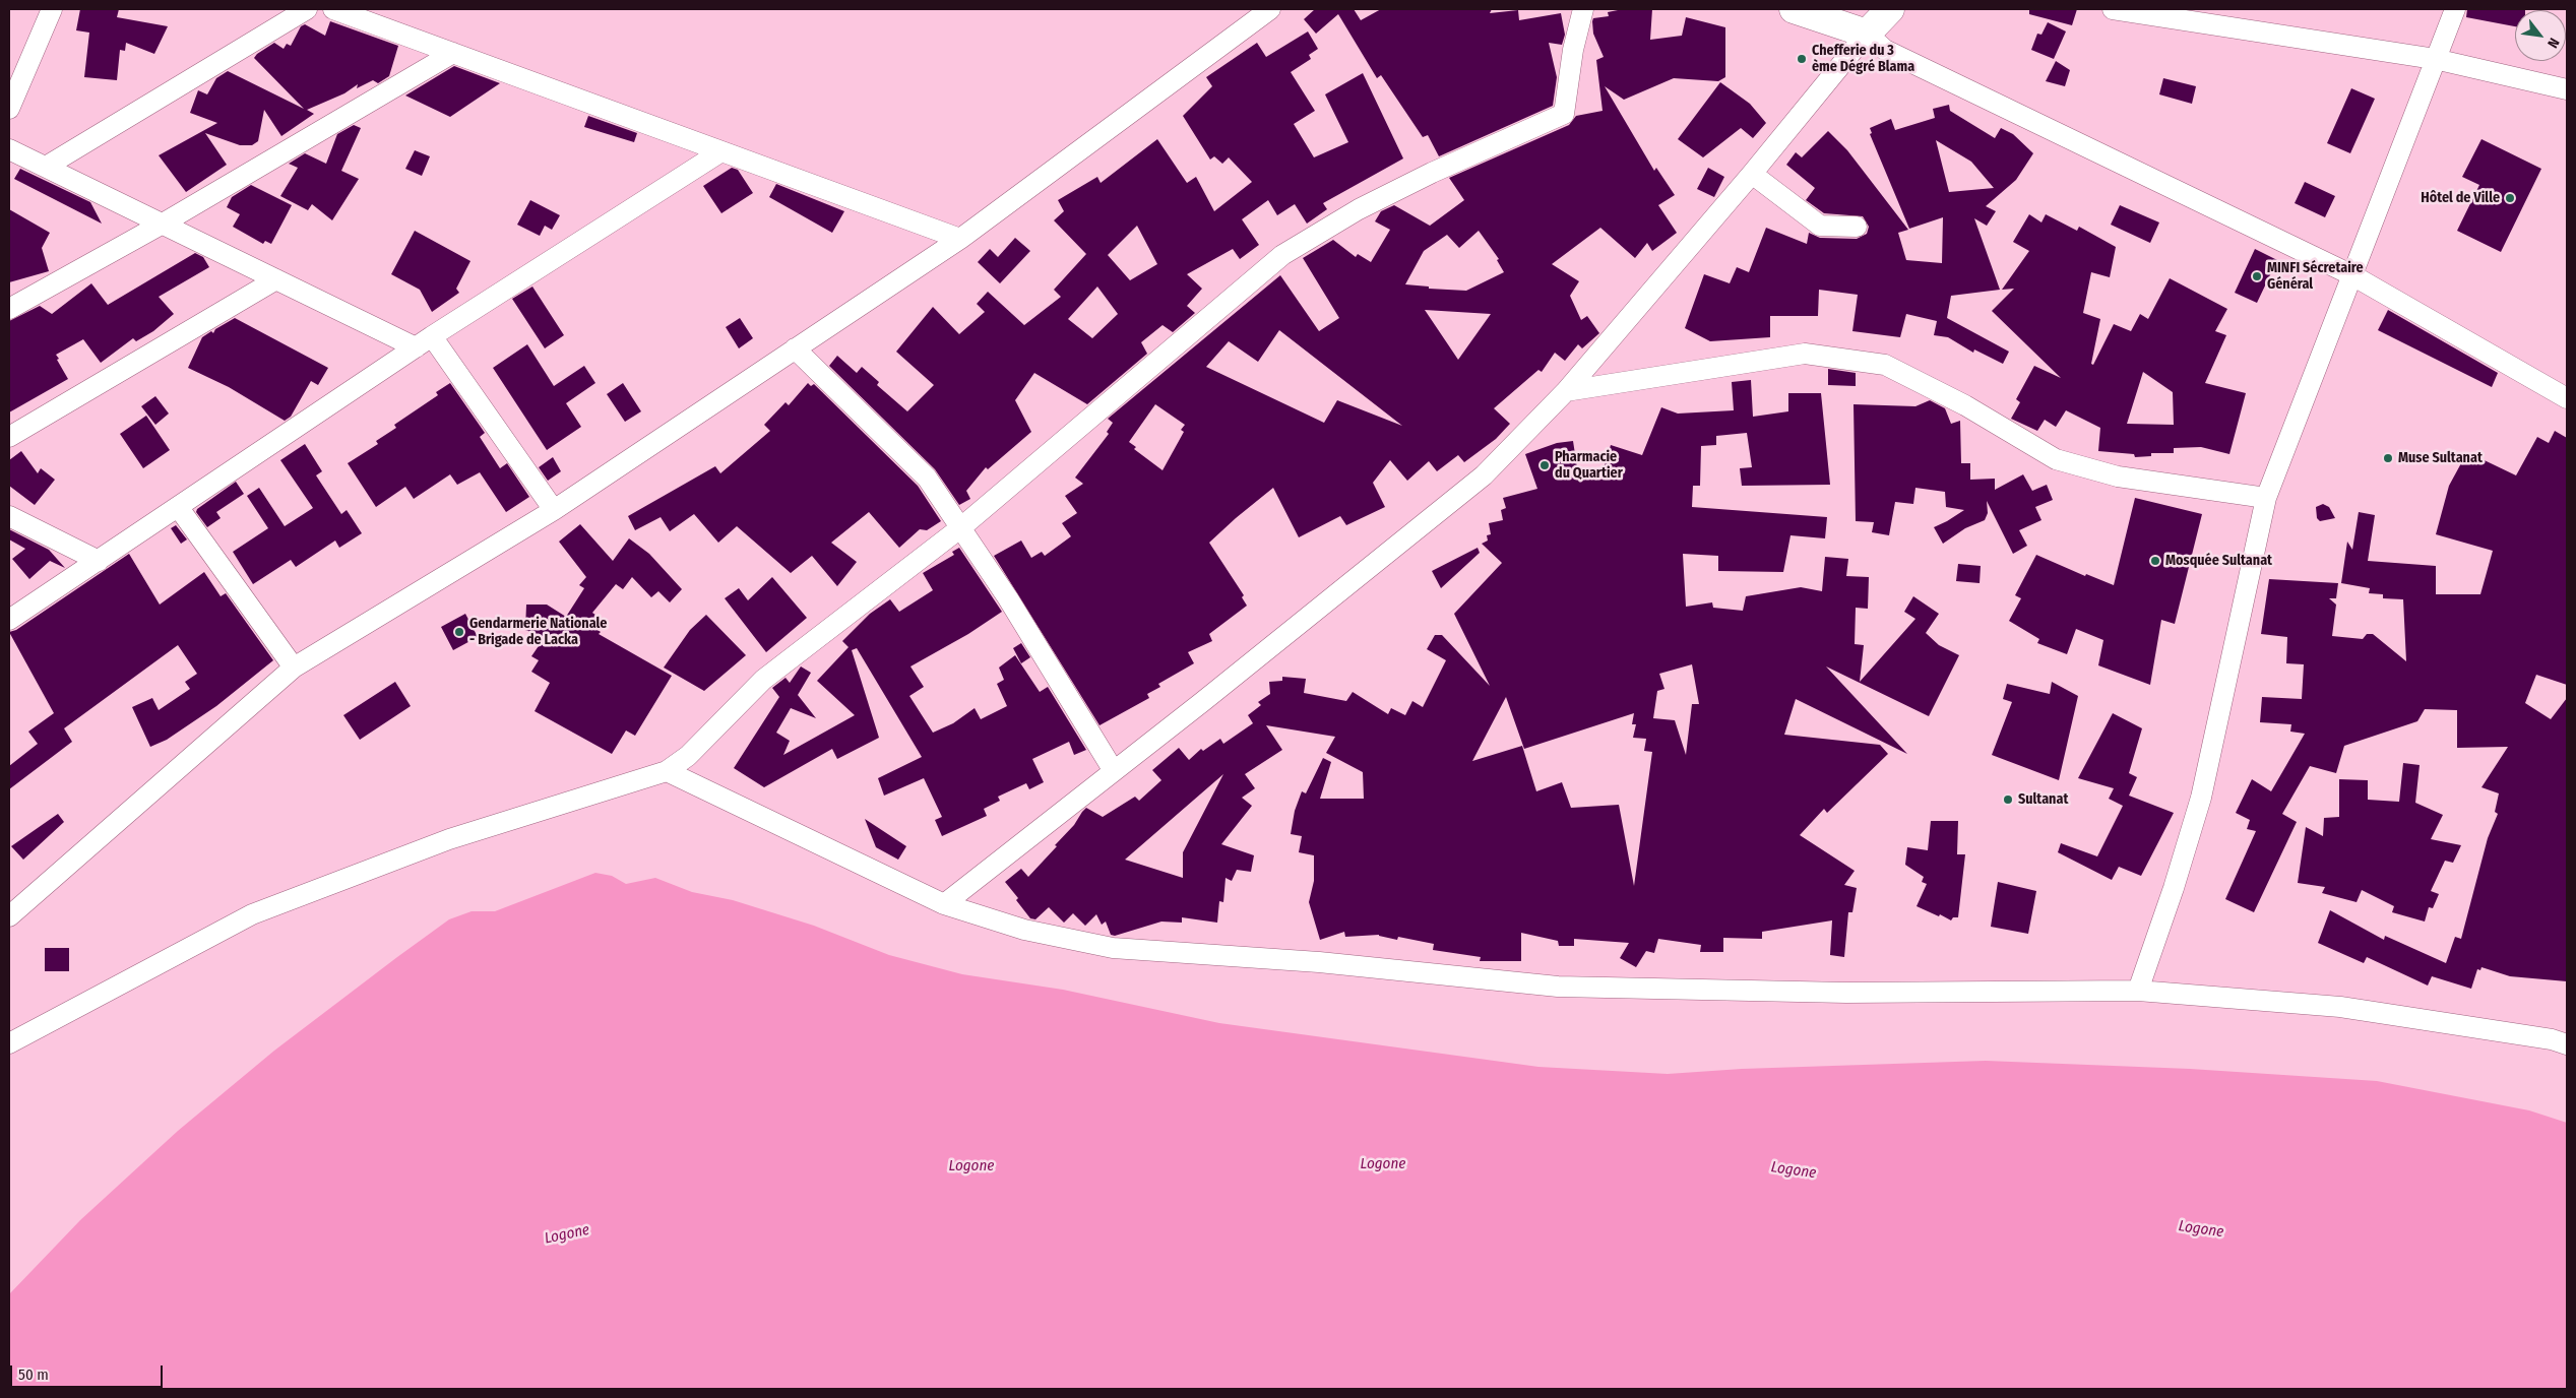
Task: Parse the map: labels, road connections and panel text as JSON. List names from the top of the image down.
{
  "water": ["Logone"],
  "places": [
    "Chefferie du 3 ème Dégré Blama",
    "Hôtel de Ville",
    "MINFI Sécretaire Général",
    "Muse Sultanat",
    "Pharmacie du Quartier",
    "Mosquée Sultanat",
    "Gendarmerie Nationale - Brigade de Lacka",
    "Sultanat"
  ],
  "scale_bar": "50 m",
  "north": "bottom right"
}
